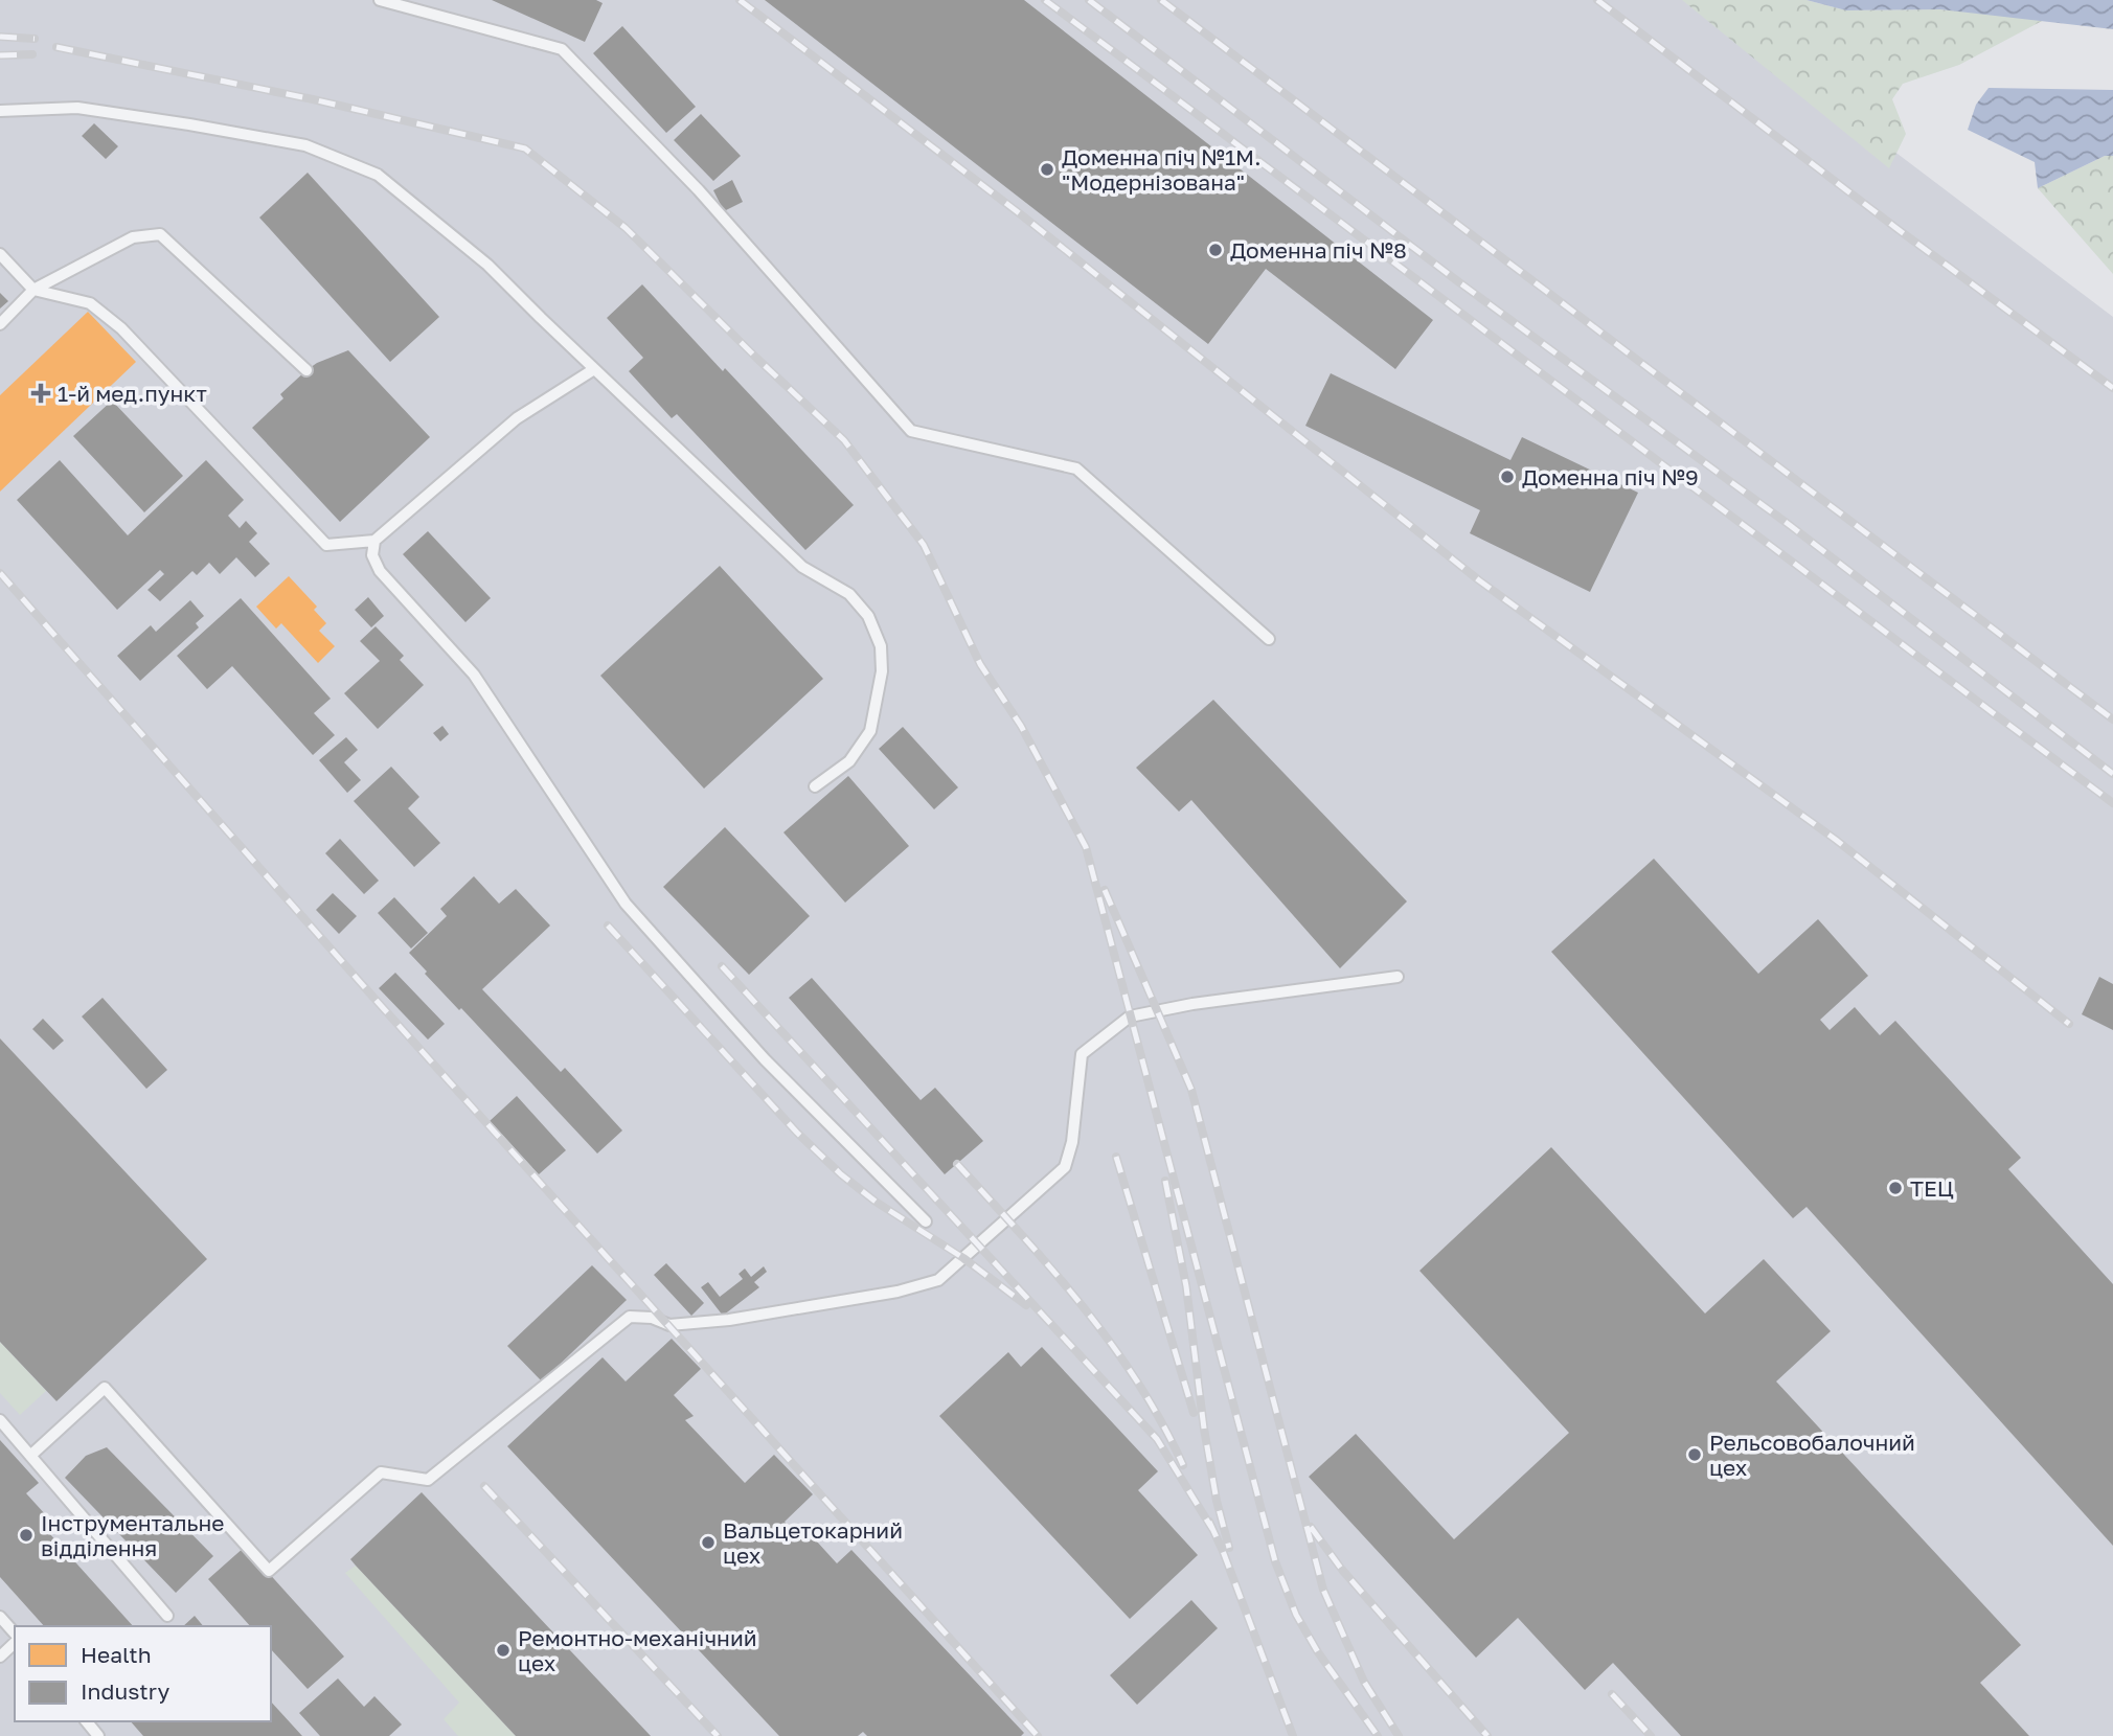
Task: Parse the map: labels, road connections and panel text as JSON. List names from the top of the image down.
{
  "places": {
    "other": [
      "Доменна піч №1М. \"Модернізована\"",
      "Доменна піч №8",
      "Доменна піч №9",
      "ТЕЦ",
      "Рельсовобалочний цех",
      "Інструментальне відділення",
      "Вальцетокарний цех",
      "Ремонтно-механічний цех"
    ],
    "health": ["1-й мед.пункт"]
  },
  "legend": ["Health", "Industry"]
}
